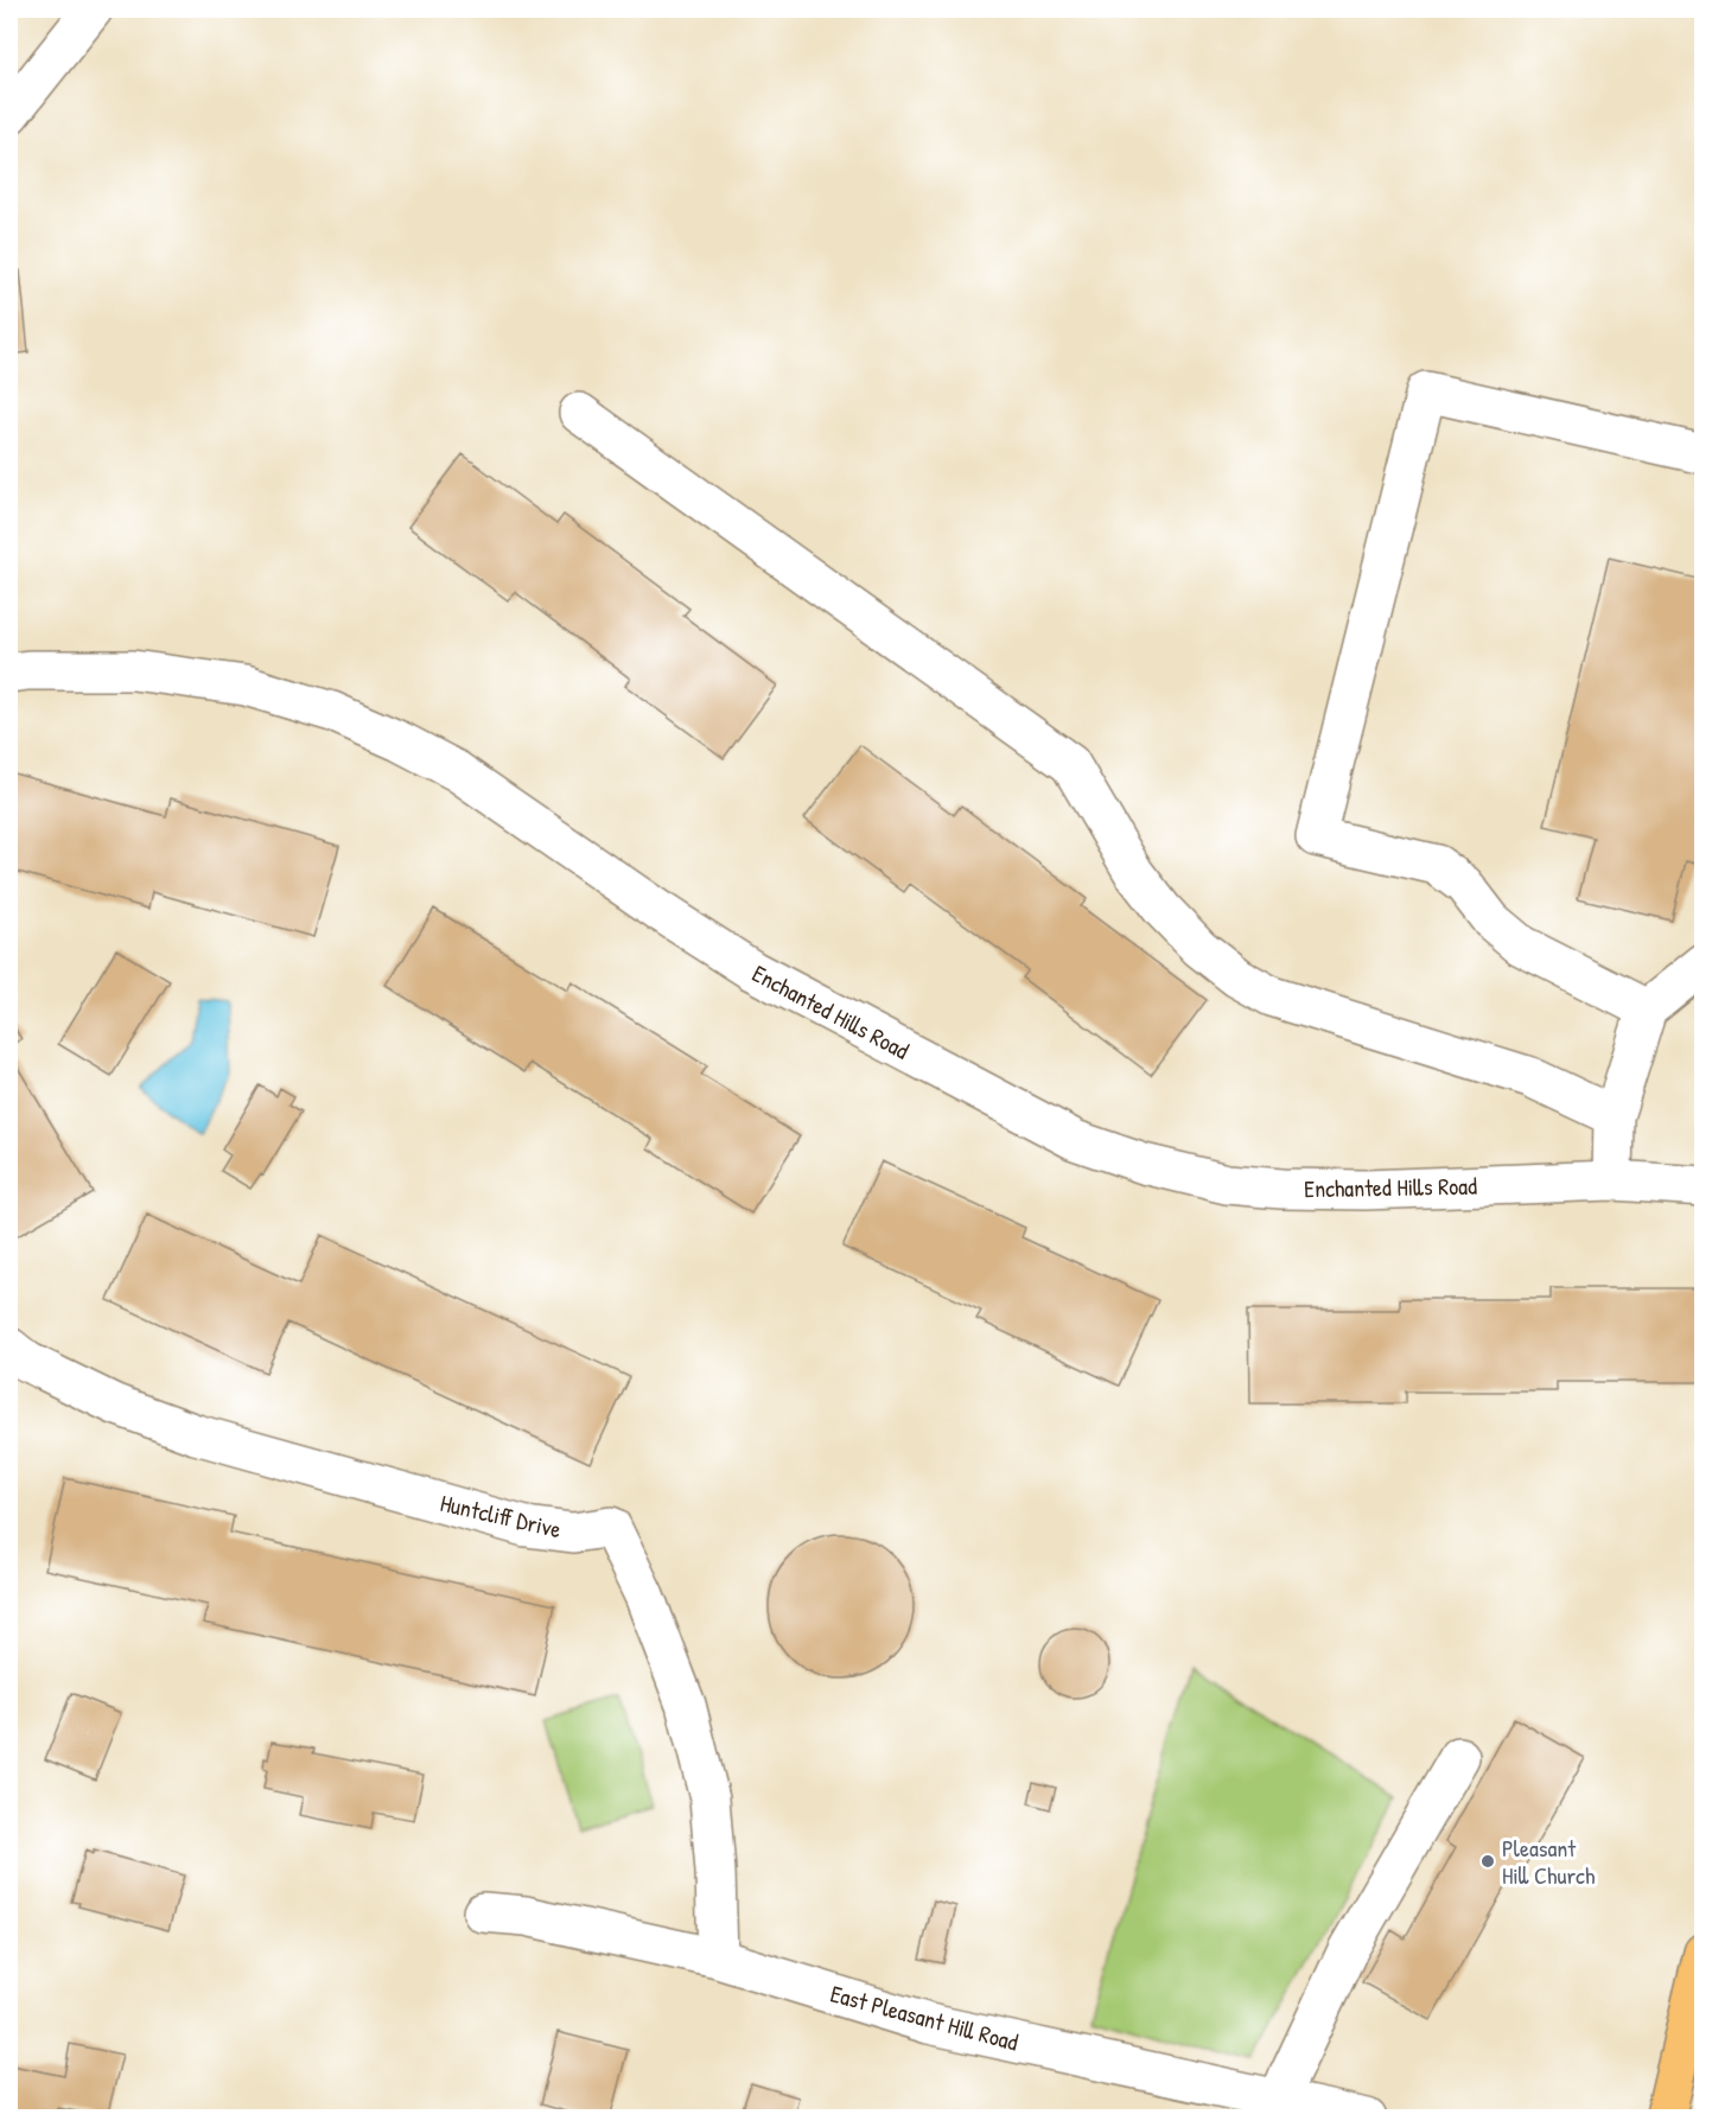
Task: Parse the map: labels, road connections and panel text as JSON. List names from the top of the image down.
{
  "streets": {
    "street": ["Enchanted Hills Road", "Huntcliff Drive", "East Pleasant Hill Road"]
  },
  "crossings": [
    ["Huntcliff Drive", "East Pleasant Hill Road"]
  ],
  "places": ["Pleasant Hill Church"]
}
